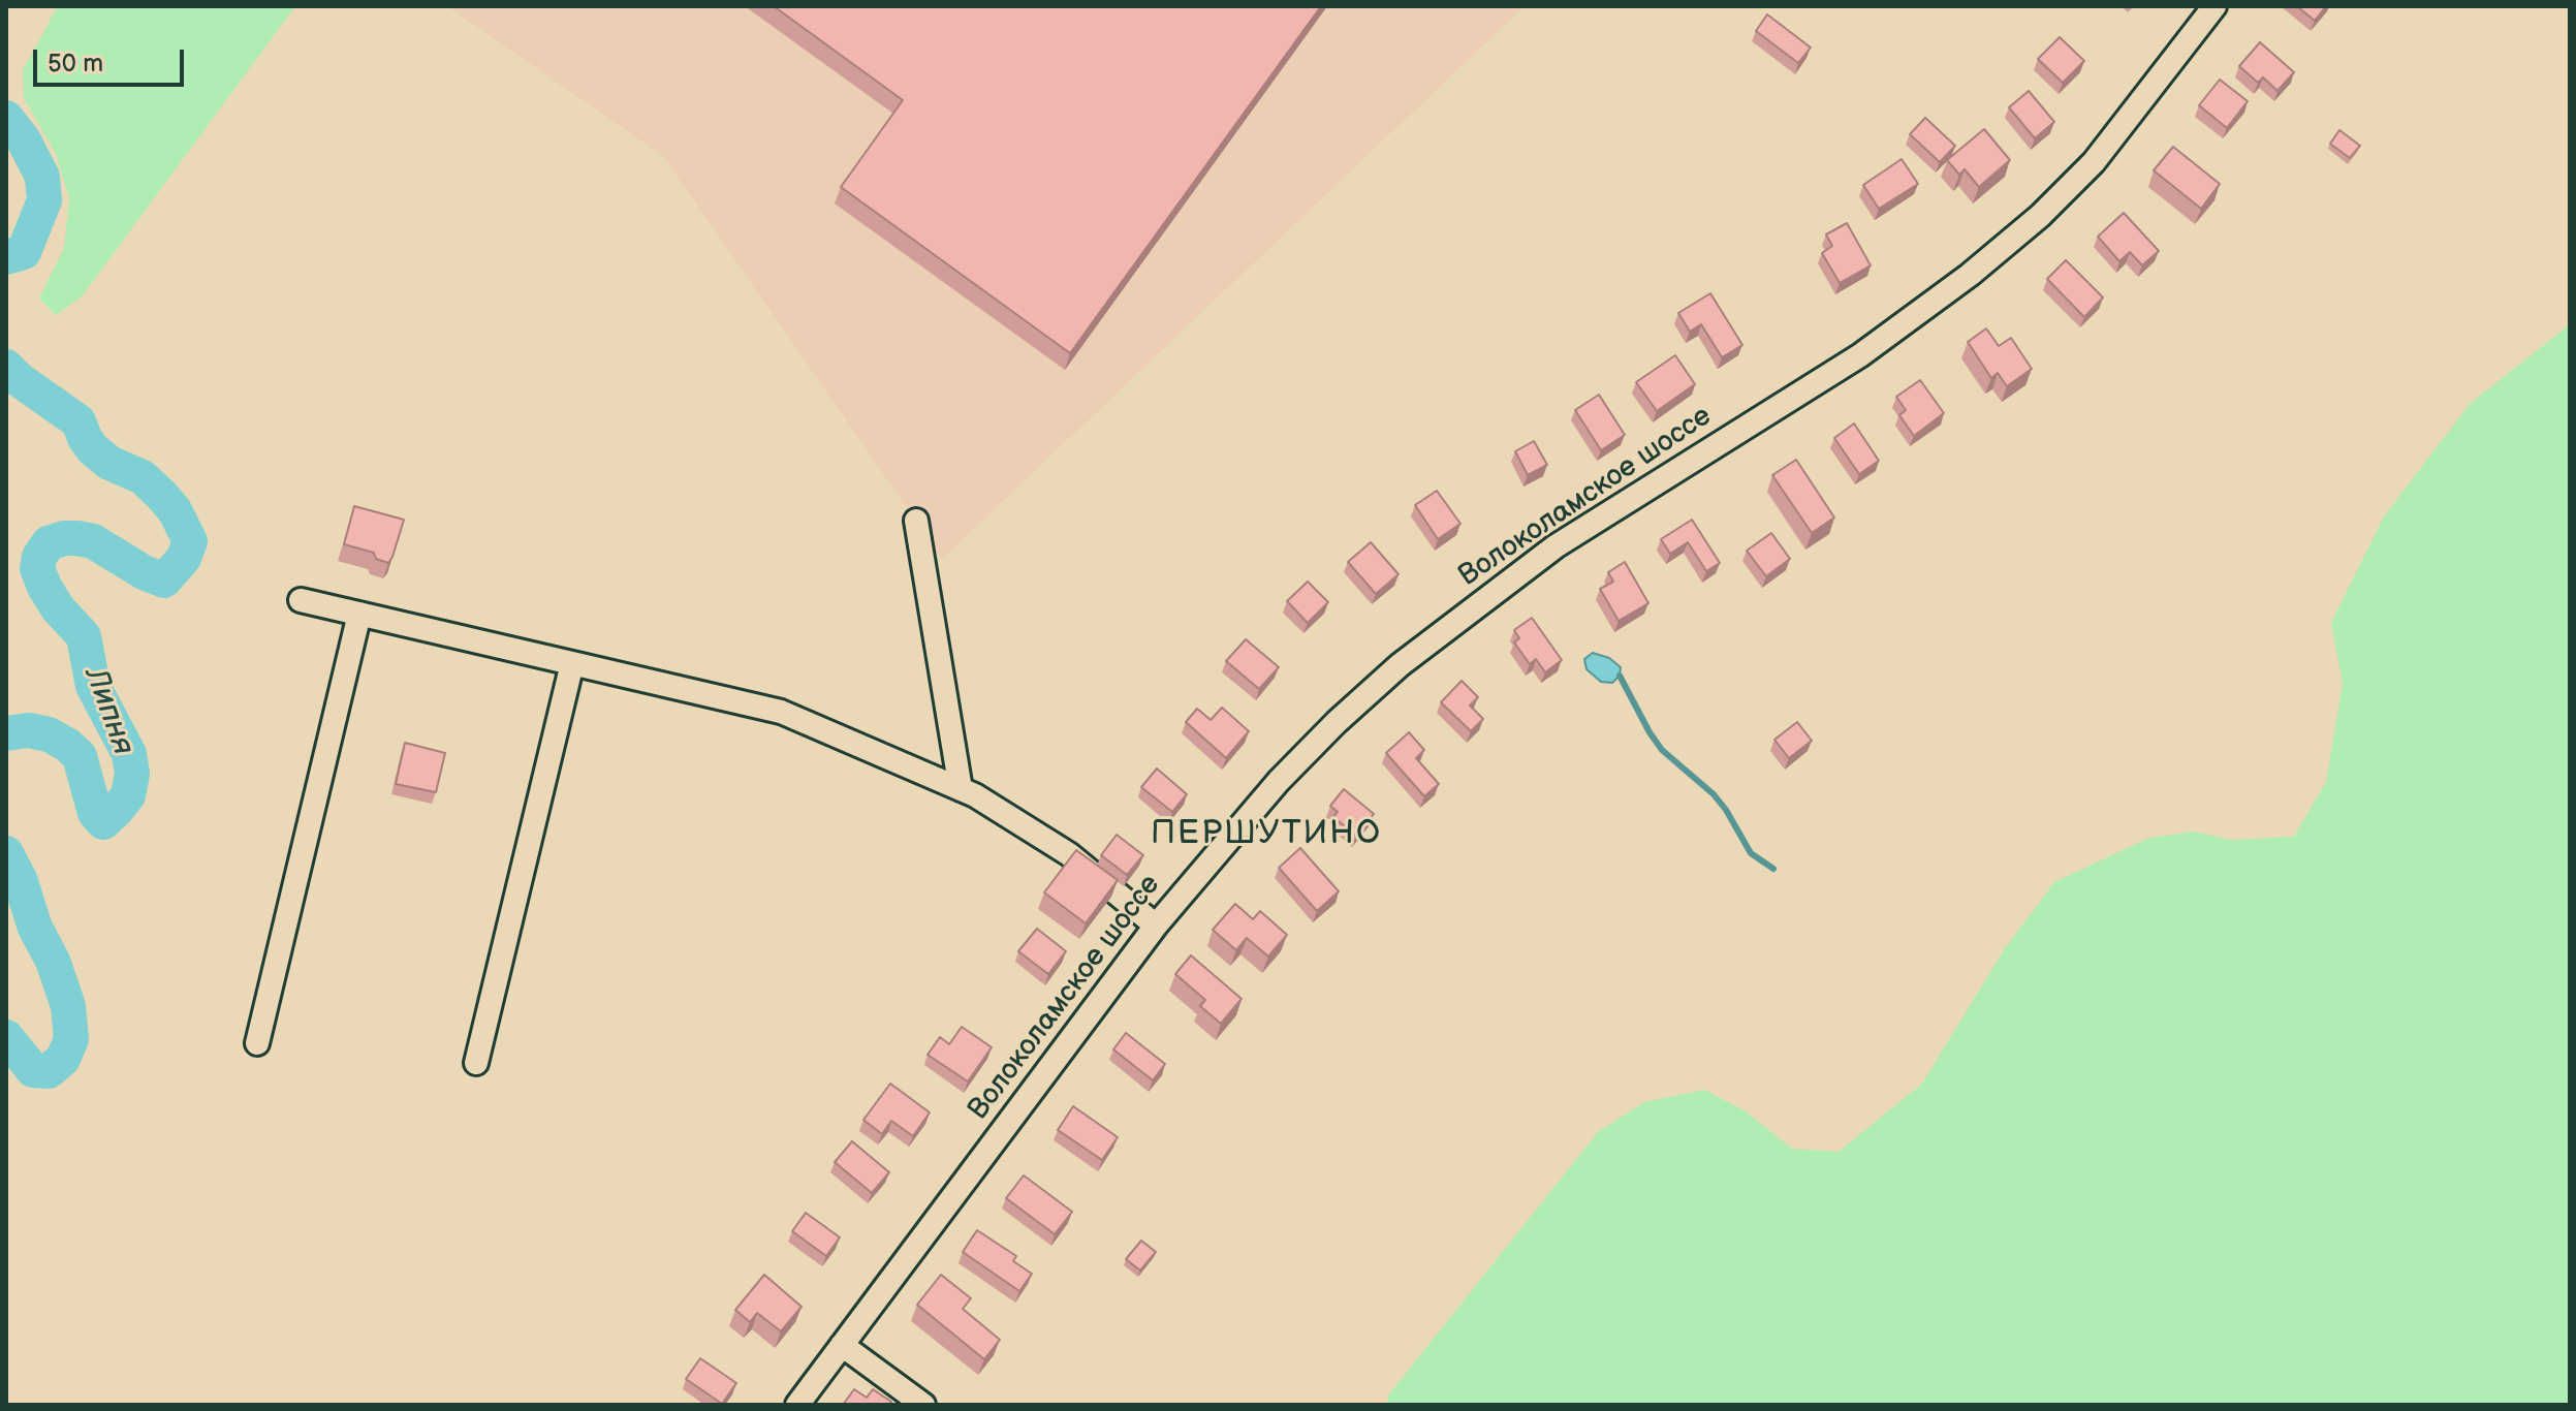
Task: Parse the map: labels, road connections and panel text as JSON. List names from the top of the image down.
{
  "streets": {
    "street": ["Волоколамское шоссе"]
  },
  "districts": ["ПЕРШУТИНО"],
  "water": ["Липня"],
  "scale_bar": "50 m"
}
